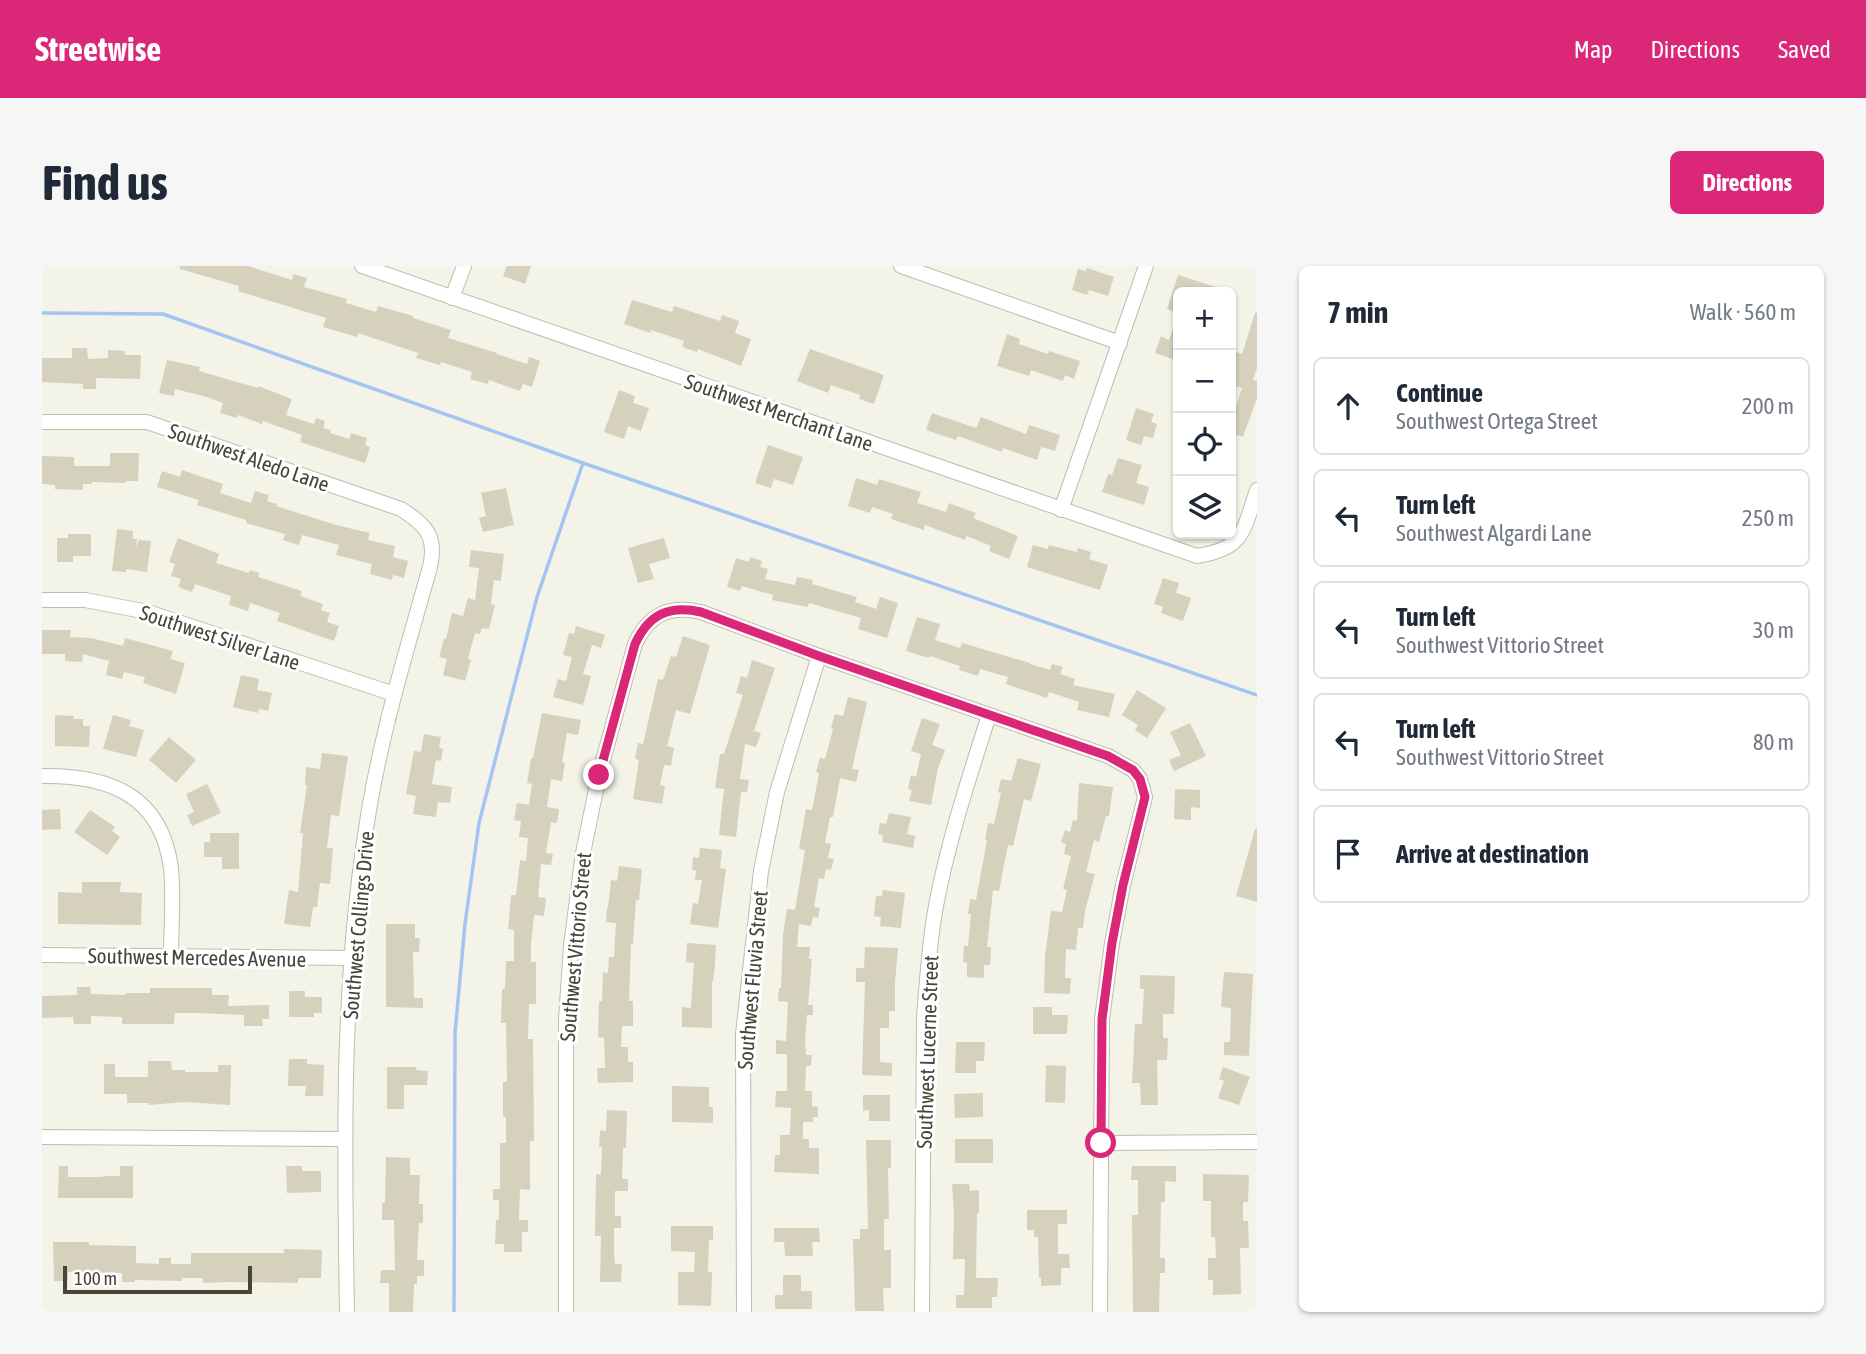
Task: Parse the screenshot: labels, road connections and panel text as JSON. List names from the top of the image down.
{
  "streets": {
    "street": [
      "Southwest Merchant Lane",
      "Southwest Aledo Lane",
      "Southwest Silver Lane",
      "Southwest Collings Drive",
      "Southwest Vittorio Street",
      "Southwest Mercedes Avenue",
      "Southwest Fluvia Street",
      "Southwest Lucerne Street"
    ]
  },
  "crossings": [
    ["Southwest Aledo Lane", "Southwest Collings Drive"],
    ["Southwest Silver Lane", "Southwest Collings Drive"],
    ["Southwest Collings Drive", "Southwest Mercedes Avenue"],
    ["Southwest Vittorio Street", "Southwest Fluvia Street"]
  ],
  "scale_bar": "100 m",
  "page": {
    "header": "Streetwise",
    "nav": ["Map", "Directions", "Saved"],
    "buttons": "Directions",
    "title": "Find us",
    "heading": ["7 min", "Walk · 560 m"],
    "map_buttons": ["+", "−"],
    "list": [
      ["Continue", "Southwest Ortega Street", "200 m"],
      ["Turn left", "Southwest Algardi Lane", "250 m"],
      ["Turn left", "Southwest Vittorio Street", "30 m"],
      ["Turn left", "Southwest Vittorio Street", "80 m"],
      "Arrive at destination"
    ],
    "scale": "100 m"
  }
}
